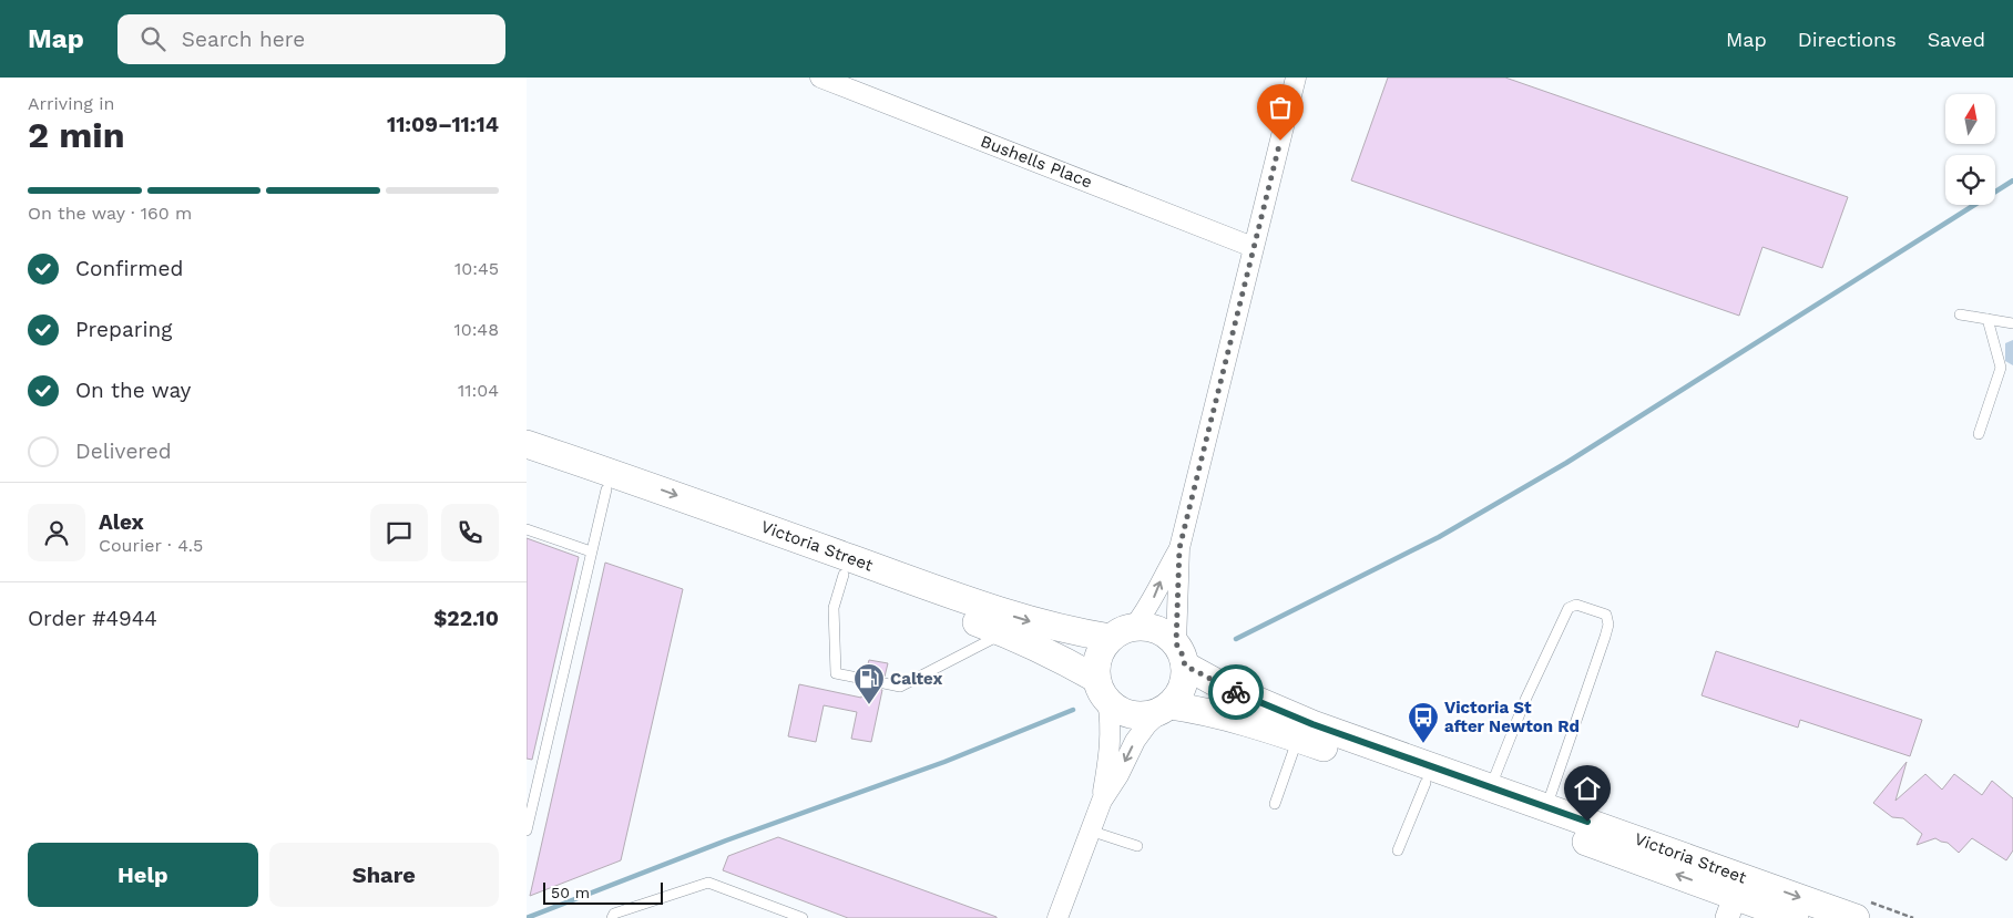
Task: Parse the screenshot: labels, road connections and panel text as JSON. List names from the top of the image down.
{
  "streets": {
    "main road": ["Victoria Street"],
    "street": ["Bushells Place"]
  },
  "places": {
    "fuel station": ["Caltex"],
    "bus stop": ["Victoria St after Newton Rd"]
  },
  "scale_bar": "50 m",
  "north": "top",
  "page": {
    "header": "Map",
    "search": "Search here",
    "nav": ["Map", "Directions", "Saved"],
    "heading": ["2 min", "Arriving in", "11:09–11:14"],
    "panel": [
      "Alex",
      "Courier · 4.5",
      "Order #4944",
      "$22.10"
    ],
    "bar": "On the way · 160 m",
    "list": [
      ["Confirmed", "10:45"],
      ["Preparing", "10:48"],
      ["On the way", "11:04"],
      "Delivered"
    ],
    "buttons": ["Help", "Share"],
    "scale": "50 m"
  }
}
